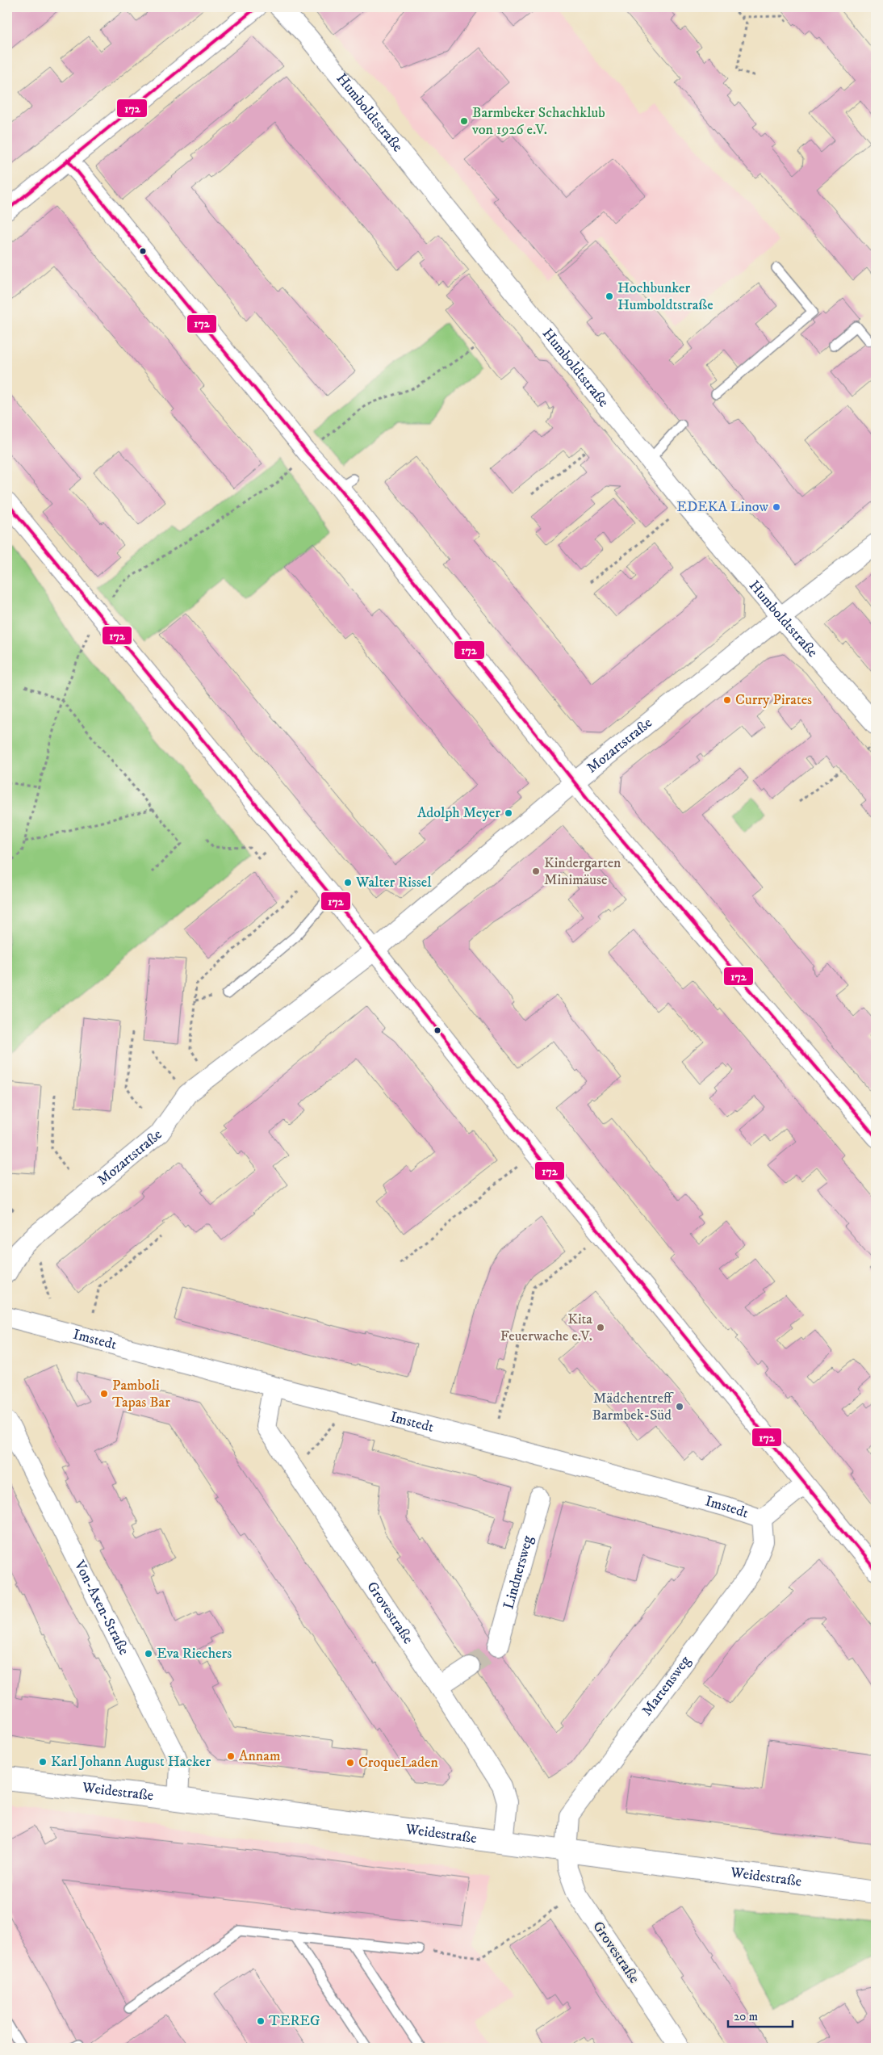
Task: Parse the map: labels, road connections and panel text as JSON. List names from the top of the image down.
{
  "streets": {
    "street": [
      "Humboldtstraße",
      "Mozartstraße",
      "Imstedt",
      "Lindnersweg",
      "Von-Axen-Straße",
      "Grovestraße",
      "Martensweg",
      "Weidestraße"
    ]
  },
  "crossings": [
    ["Humboldtstraße", "Mozartstraße"],
    ["Imstedt", "Grovestraße"],
    ["Imstedt", "Martensweg"],
    ["Von-Axen-Straße", "Weidestraße"],
    ["Grovestraße", "Martensweg"],
    ["Grovestraße", "Weidestraße"],
    ["Martensweg", "Weidestraße"]
  ],
  "places": [
    "Barmbeker Schachklub von 1926 e.V.",
    "Hochbunker Humboldtstraße",
    "EDEKA Linow",
    "Curry Pirates",
    "Adolph Meyer",
    "Kindergarten Minimäuse",
    "Walter Rissel",
    "Kita Feuerwache e.V.",
    "Pamboli Tapas Bar",
    "Mädchentreff Barmbek-Süd",
    "Eva Riechers",
    "Annam",
    "Karl Johann August Hacker",
    "CroqueLaden",
    "TEREG"
  ],
  "lines": ["transit line 172"],
  "scale_bar": "20 m"
}
